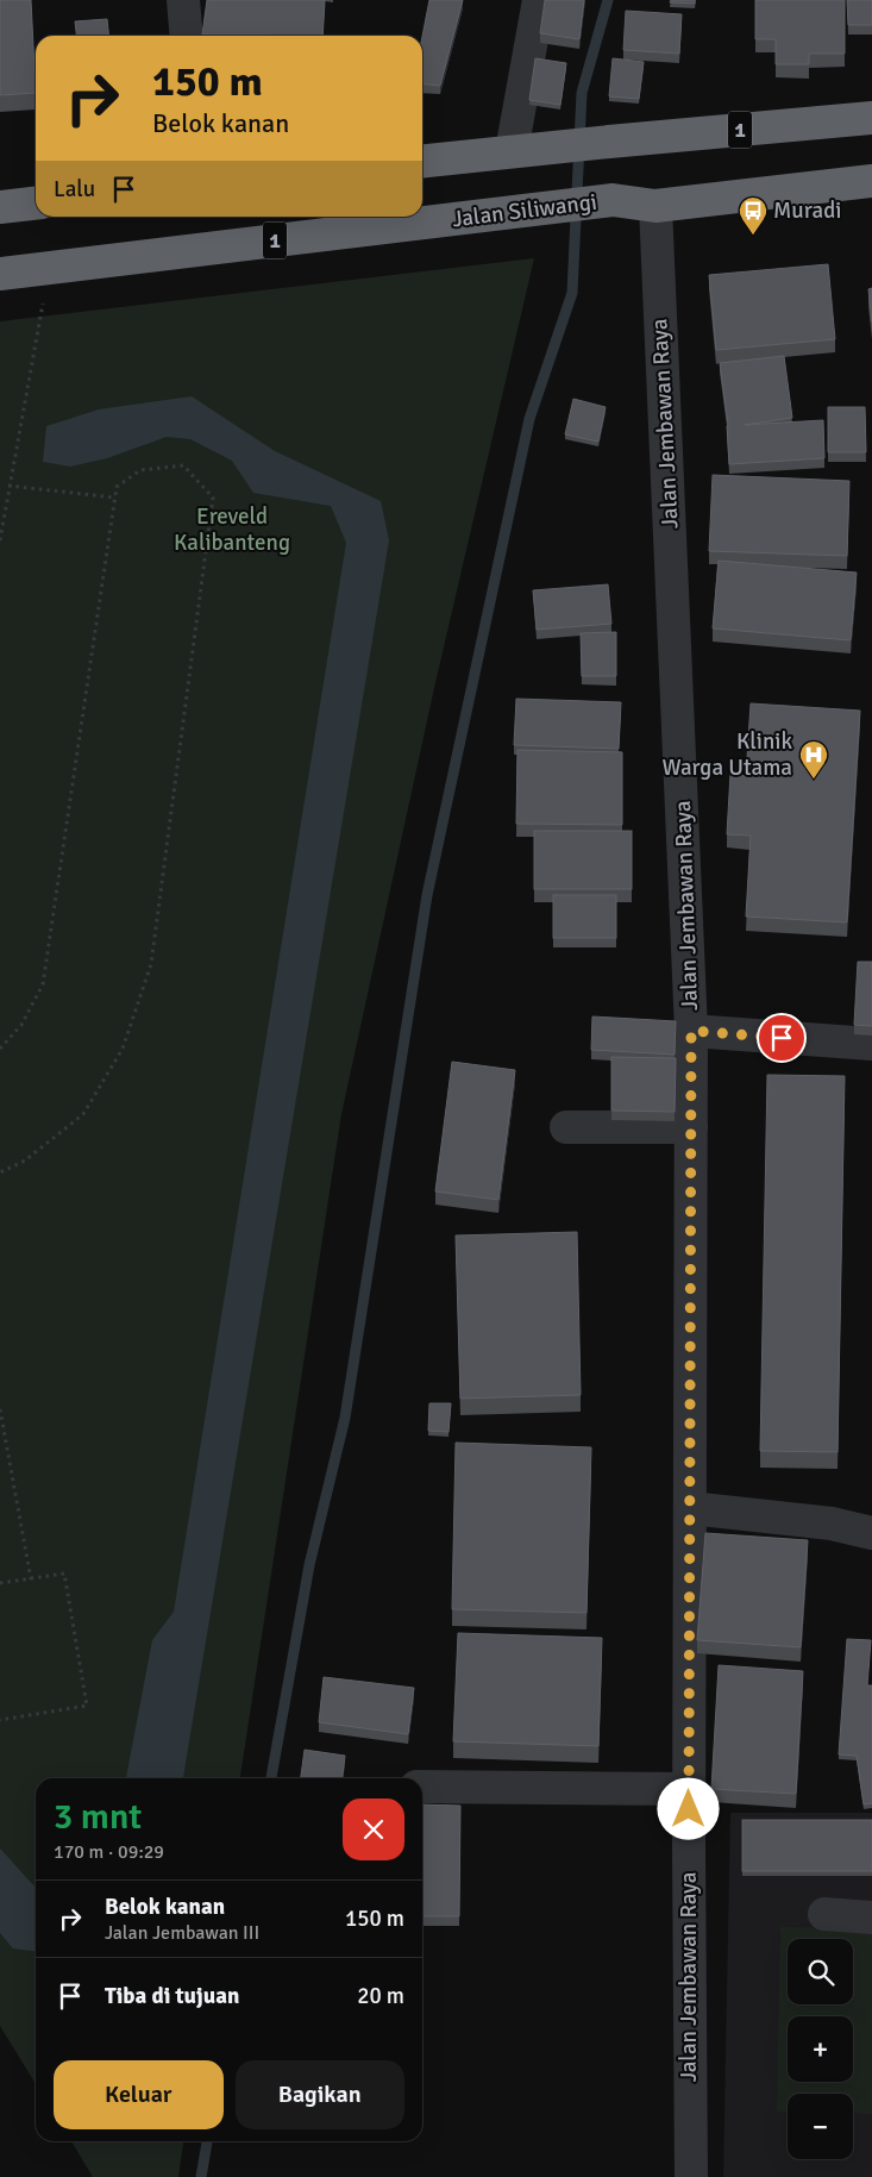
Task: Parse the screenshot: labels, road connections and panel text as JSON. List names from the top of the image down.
{
  "streets": {
    "highway": ["1", "Jalan Siliwangi"],
    "street": ["Jalan Jembawan Raya"]
  },
  "crossings": [
    ["Jalan Siliwangi", "Jalan Jembawan Raya"]
  ],
  "parks": ["Ereveld Kalibanteng"],
  "places": {
    "bus stop": ["Muradi"],
    "hospital": ["Klinik Warga Utama"]
  },
  "page": {
    "turn": ["150 m", "Belok kanan"],
    "then": "Lalu",
    "heading": ["3 mnt", "170 m · 09:29"],
    "list": [
      {
        "name": "Belok kanan",
        "note": "Jalan Jembawan III",
        "value": "150 m"
      },
      {
        "name": "Tiba di tujuan",
        "value": "20 m"
      }
    ],
    "map_buttons": ["+", "−"],
    "buttons": ["Keluar", "Bagikan"]
  }
}
